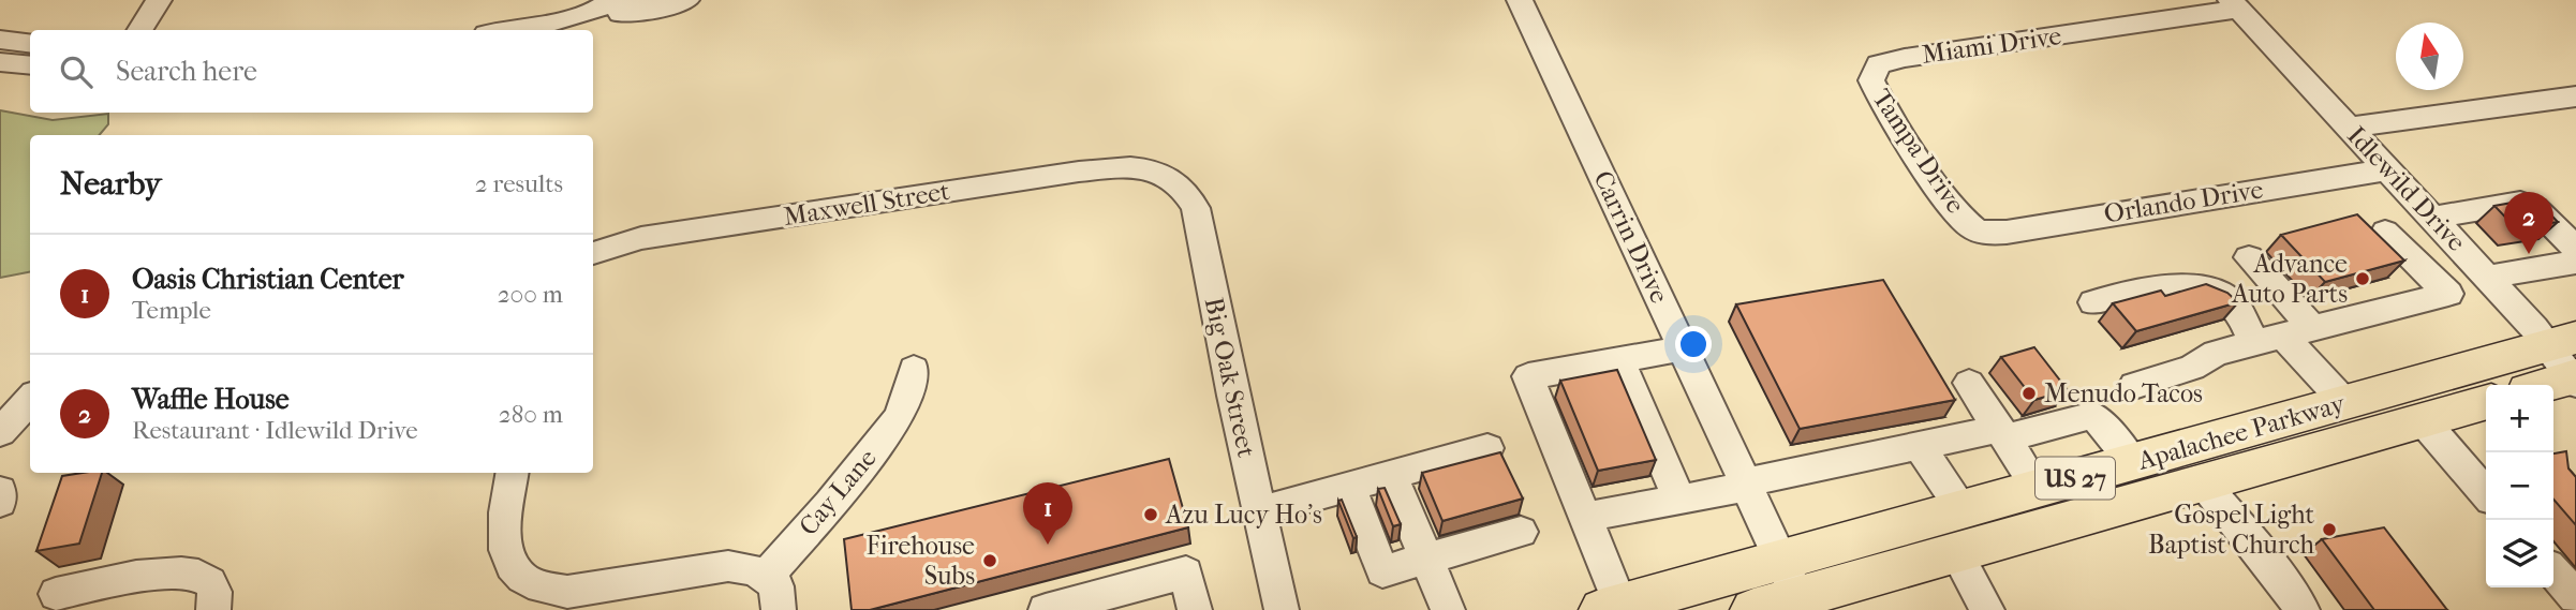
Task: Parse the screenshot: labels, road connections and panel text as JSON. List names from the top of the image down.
{
  "streets": {
    "main road": ["Apalachee Parkway", "US 27"],
    "street": [
      "Miami Drive",
      "Tampa Drive",
      "Idlewild Drive",
      "Orlando Drive",
      "Maxwell Street",
      "Carrin Drive",
      "Big Oak Street",
      "Cay Lane"
    ]
  },
  "crossings": [
    ["Miami Drive", "Tampa Drive"],
    ["Miami Drive", "Idlewild Drive"],
    ["Tampa Drive", "Orlando Drive"],
    ["Idlewild Drive", "Orlando Drive"],
    ["Idlewild Drive", "Apalachee Parkway"],
    ["Maxwell Street", "Big Oak Street"],
    ["Carrin Drive", "Apalachee Parkway"]
  ],
  "places": [
    "Advance Auto Parts",
    "Menudo Tacos",
    "Azu Lucy Ho's",
    "Gospel Light Baptist Church",
    "Firehouse Subs"
  ],
  "north": "top",
  "page": {
    "search": "Search here",
    "heading": ["Nearby", "2 results"],
    "pins": ["2", "1"],
    "list": [
      {
        "mark": "1",
        "name": "Oasis Christian Center",
        "note": "Temple",
        "value": "200 m"
      },
      {
        "mark": "2",
        "name": "Waffle House",
        "note": "Restaurant · Idlewild Drive",
        "value": "280 m"
      }
    ],
    "map_buttons": ["+", "−"]
  }
}
